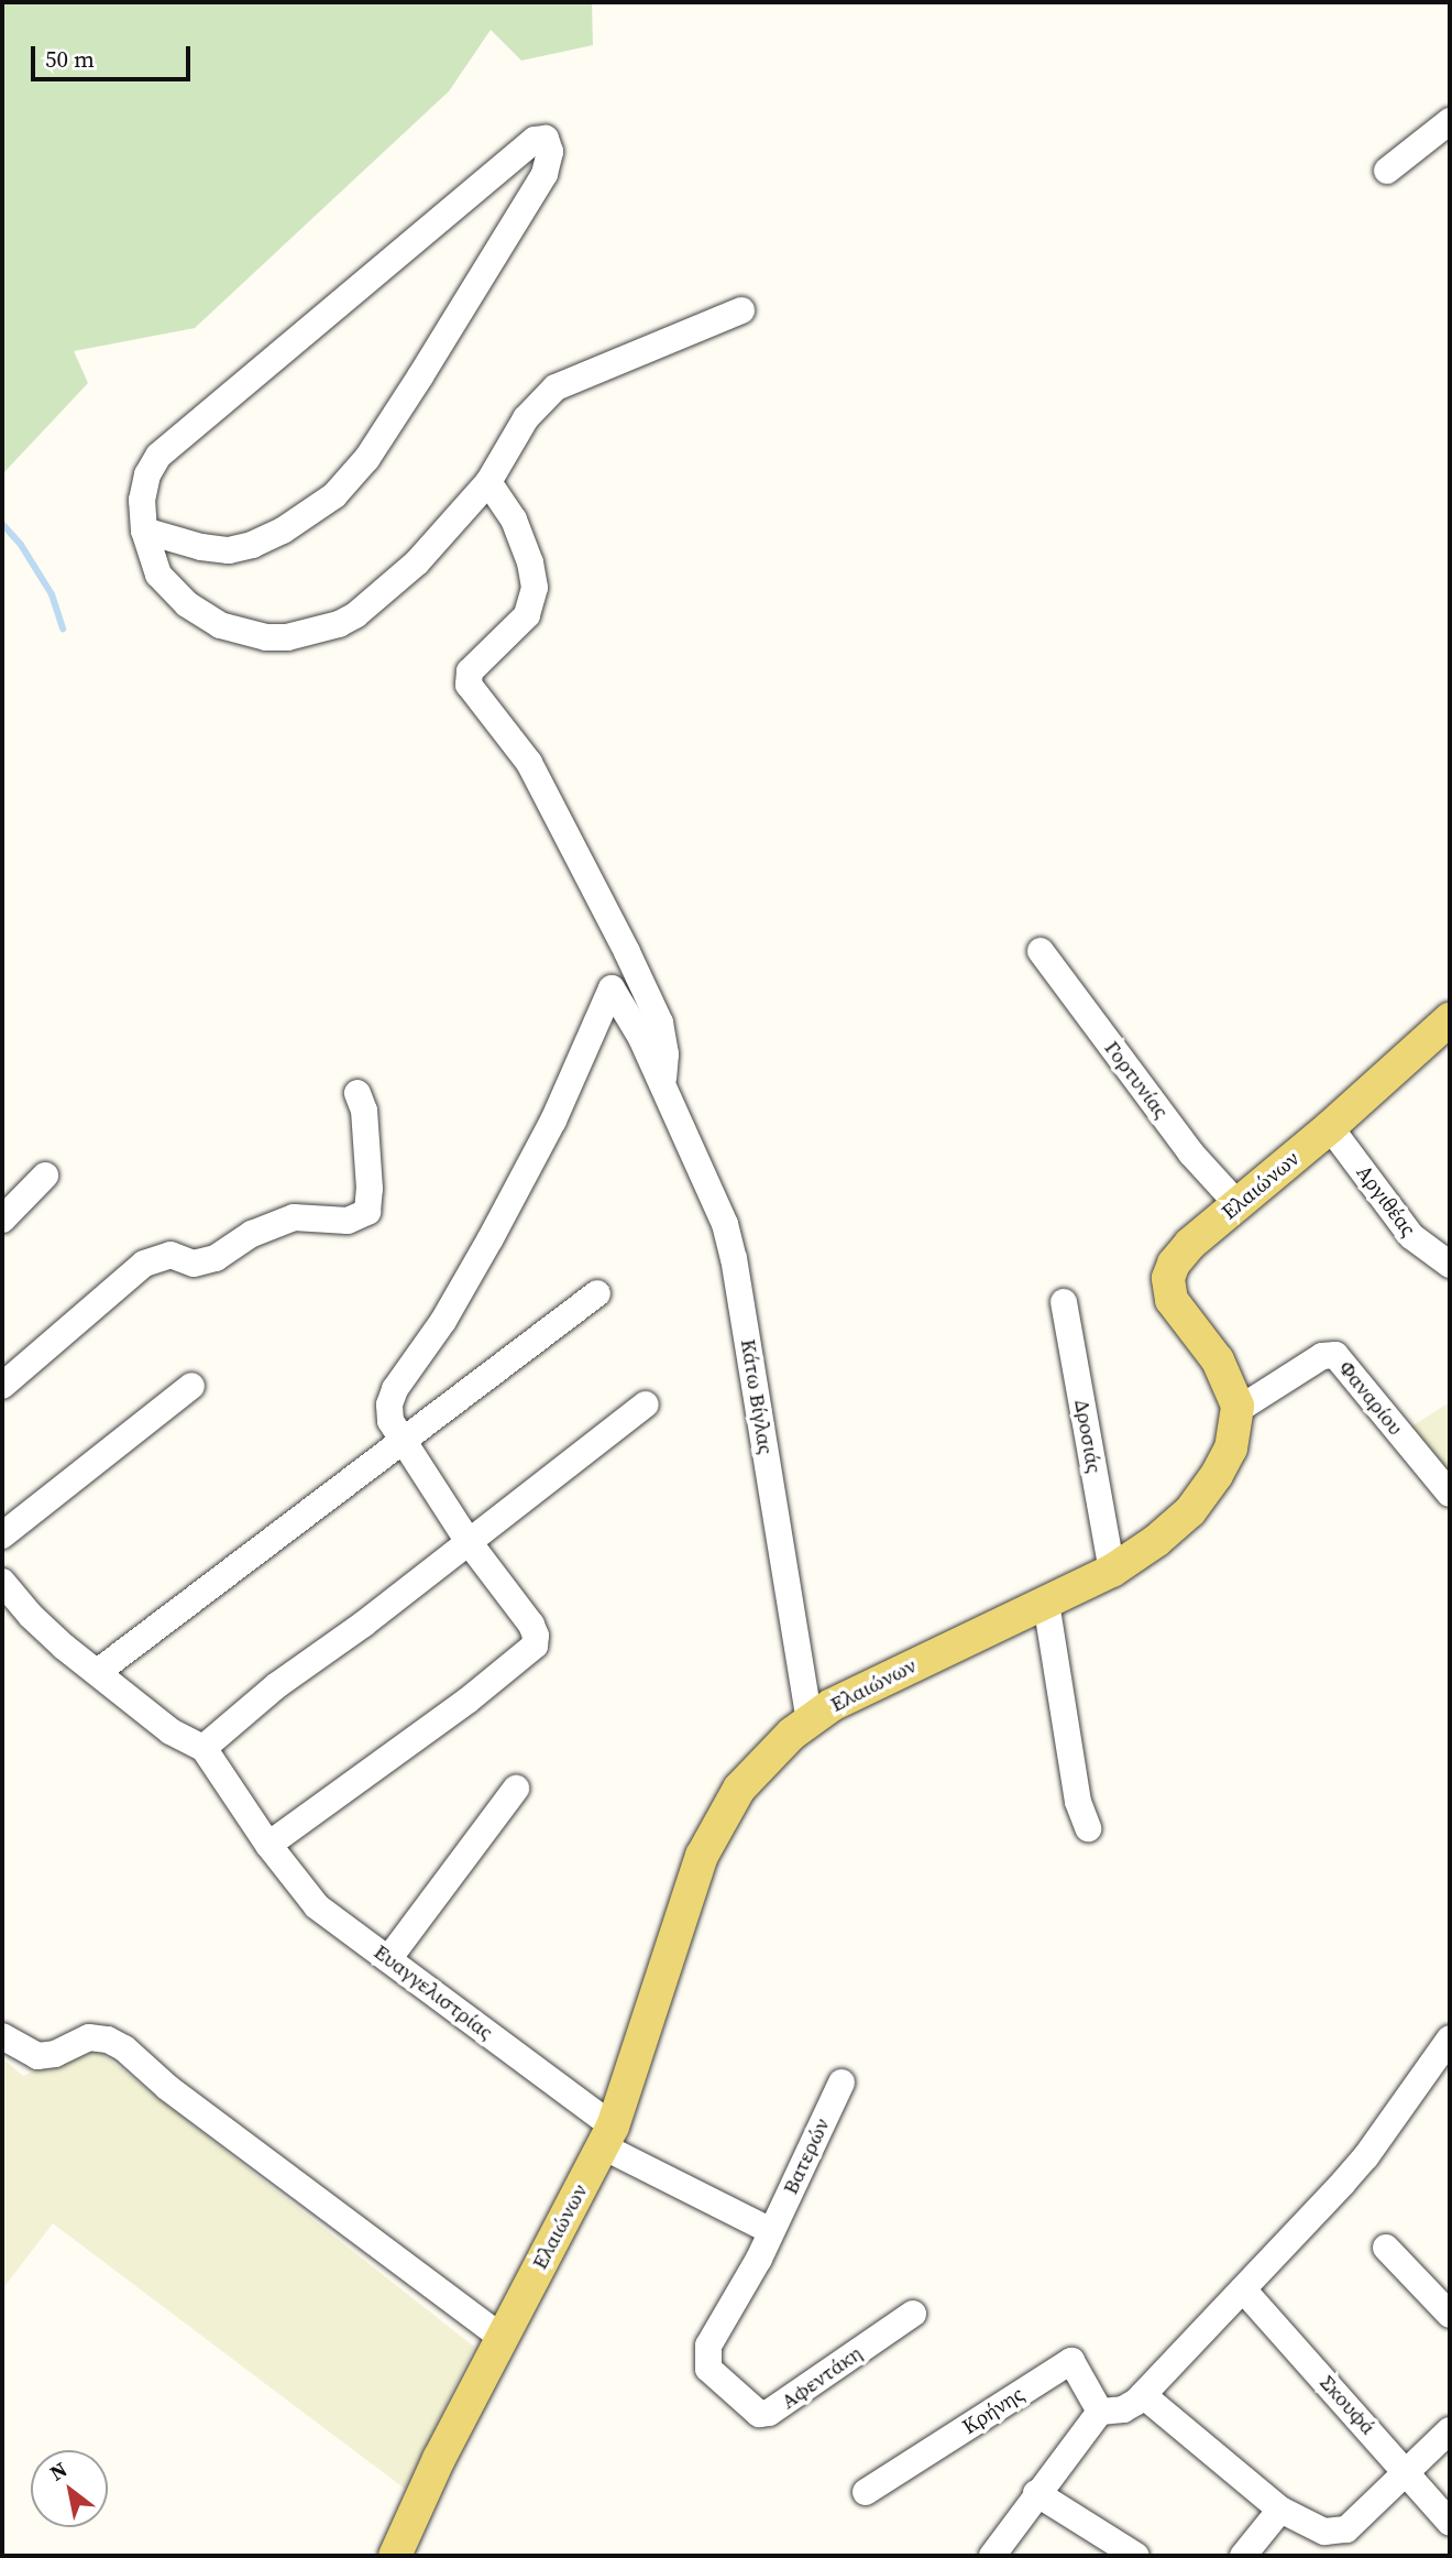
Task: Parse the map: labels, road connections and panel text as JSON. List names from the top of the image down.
{
  "streets": {
    "main road": ["Ελαιώνων"],
    "street": [
      "Γορτυνίας",
      "Αργιθέας",
      "Κάτω Βίγλας",
      "Φαναρίου",
      "Δροσιάς",
      "Ευαγγελιστρίας",
      "Βατερών",
      "Αφεντάκη",
      "Σκουφά",
      "Κρήνης"
    ]
  },
  "crossings": [
    ["Γορτυνίας", "Ελαιώνων"],
    ["Ελαιώνων", "Αργιθέας"],
    ["Ελαιώνων", "Κάτω Βίγλας"],
    ["Ελαιώνων", "Φαναρίου"],
    ["Ελαιώνων", "Δροσιάς"],
    ["Ελαιώνων", "Ευαγγελιστρίας"],
    ["Ευαγγελιστρίας", "Βατερών"],
    ["Ευαγγελιστρίας", "Αφεντάκη"],
    ["Βατερών", "Αφεντάκη"]
  ],
  "scale_bar": "50 m",
  "north": "top left"
}
